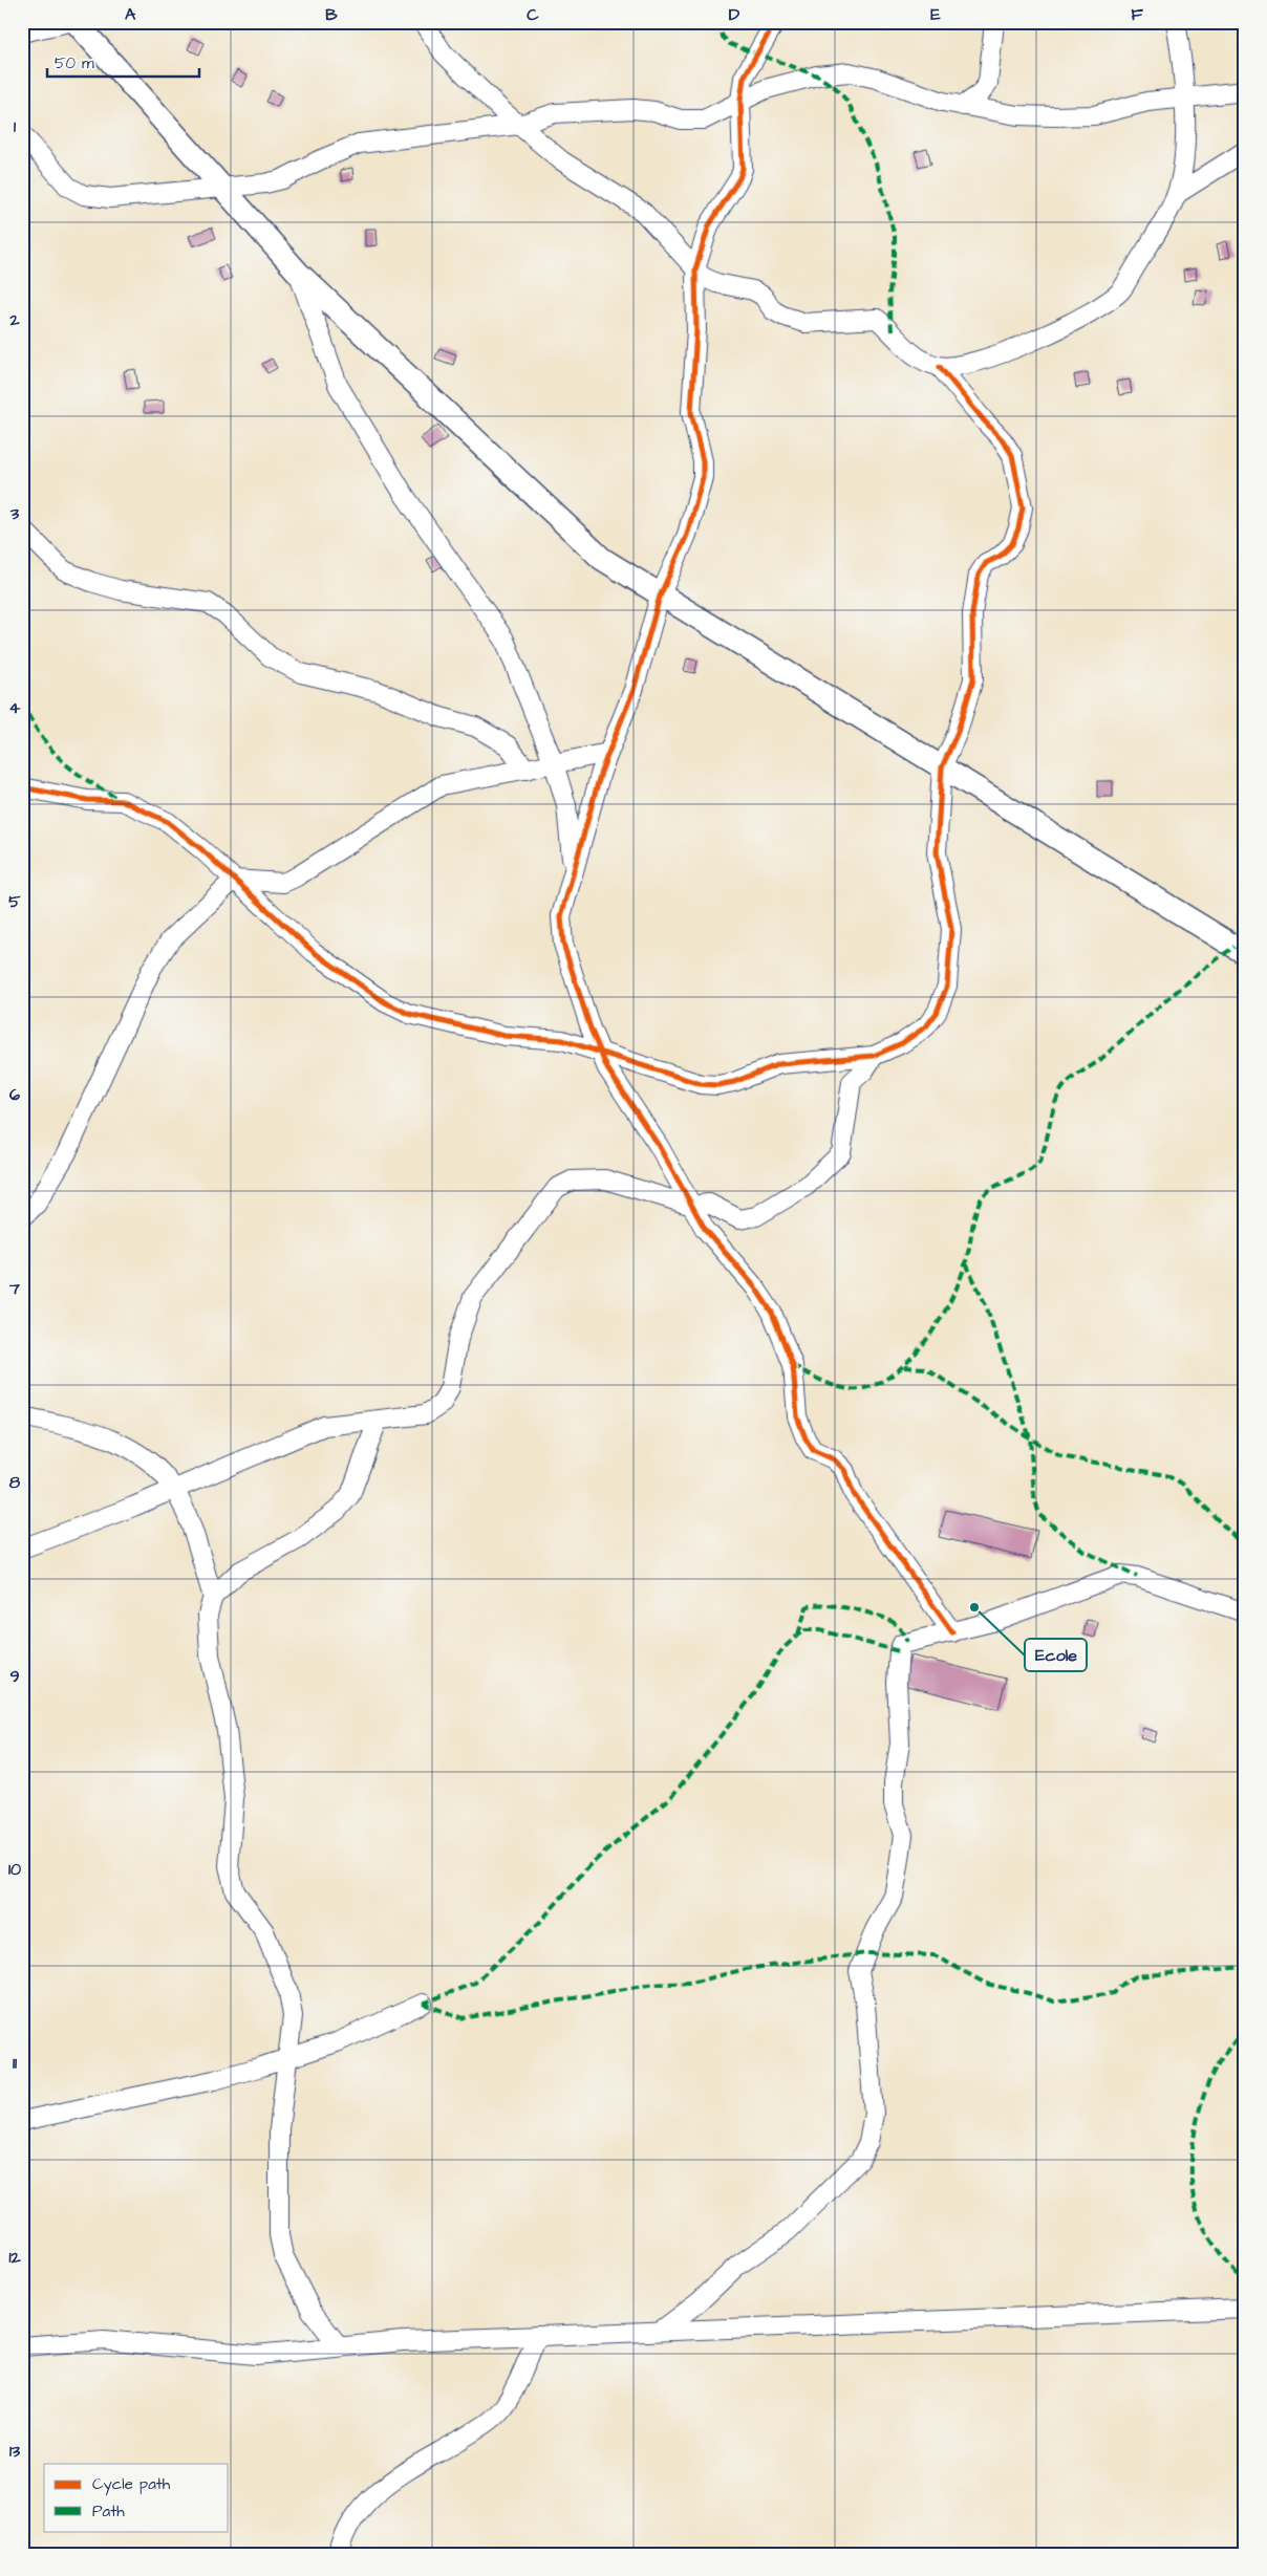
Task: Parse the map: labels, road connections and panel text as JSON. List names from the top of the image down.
{
  "places": ["Ecole"],
  "legend": ["Cycle path", "Path"],
  "scale_bar": "50 m",
  "grid": {
    "columns": [
      "A",
      "B",
      "C",
      "D",
      "E",
      "F"
    ],
    "rows": [
      "1",
      "2",
      "3",
      "4",
      "5",
      "6",
      "7",
      "8",
      "9",
      "10",
      "11",
      "12",
      "13"
    ]
  }
}
